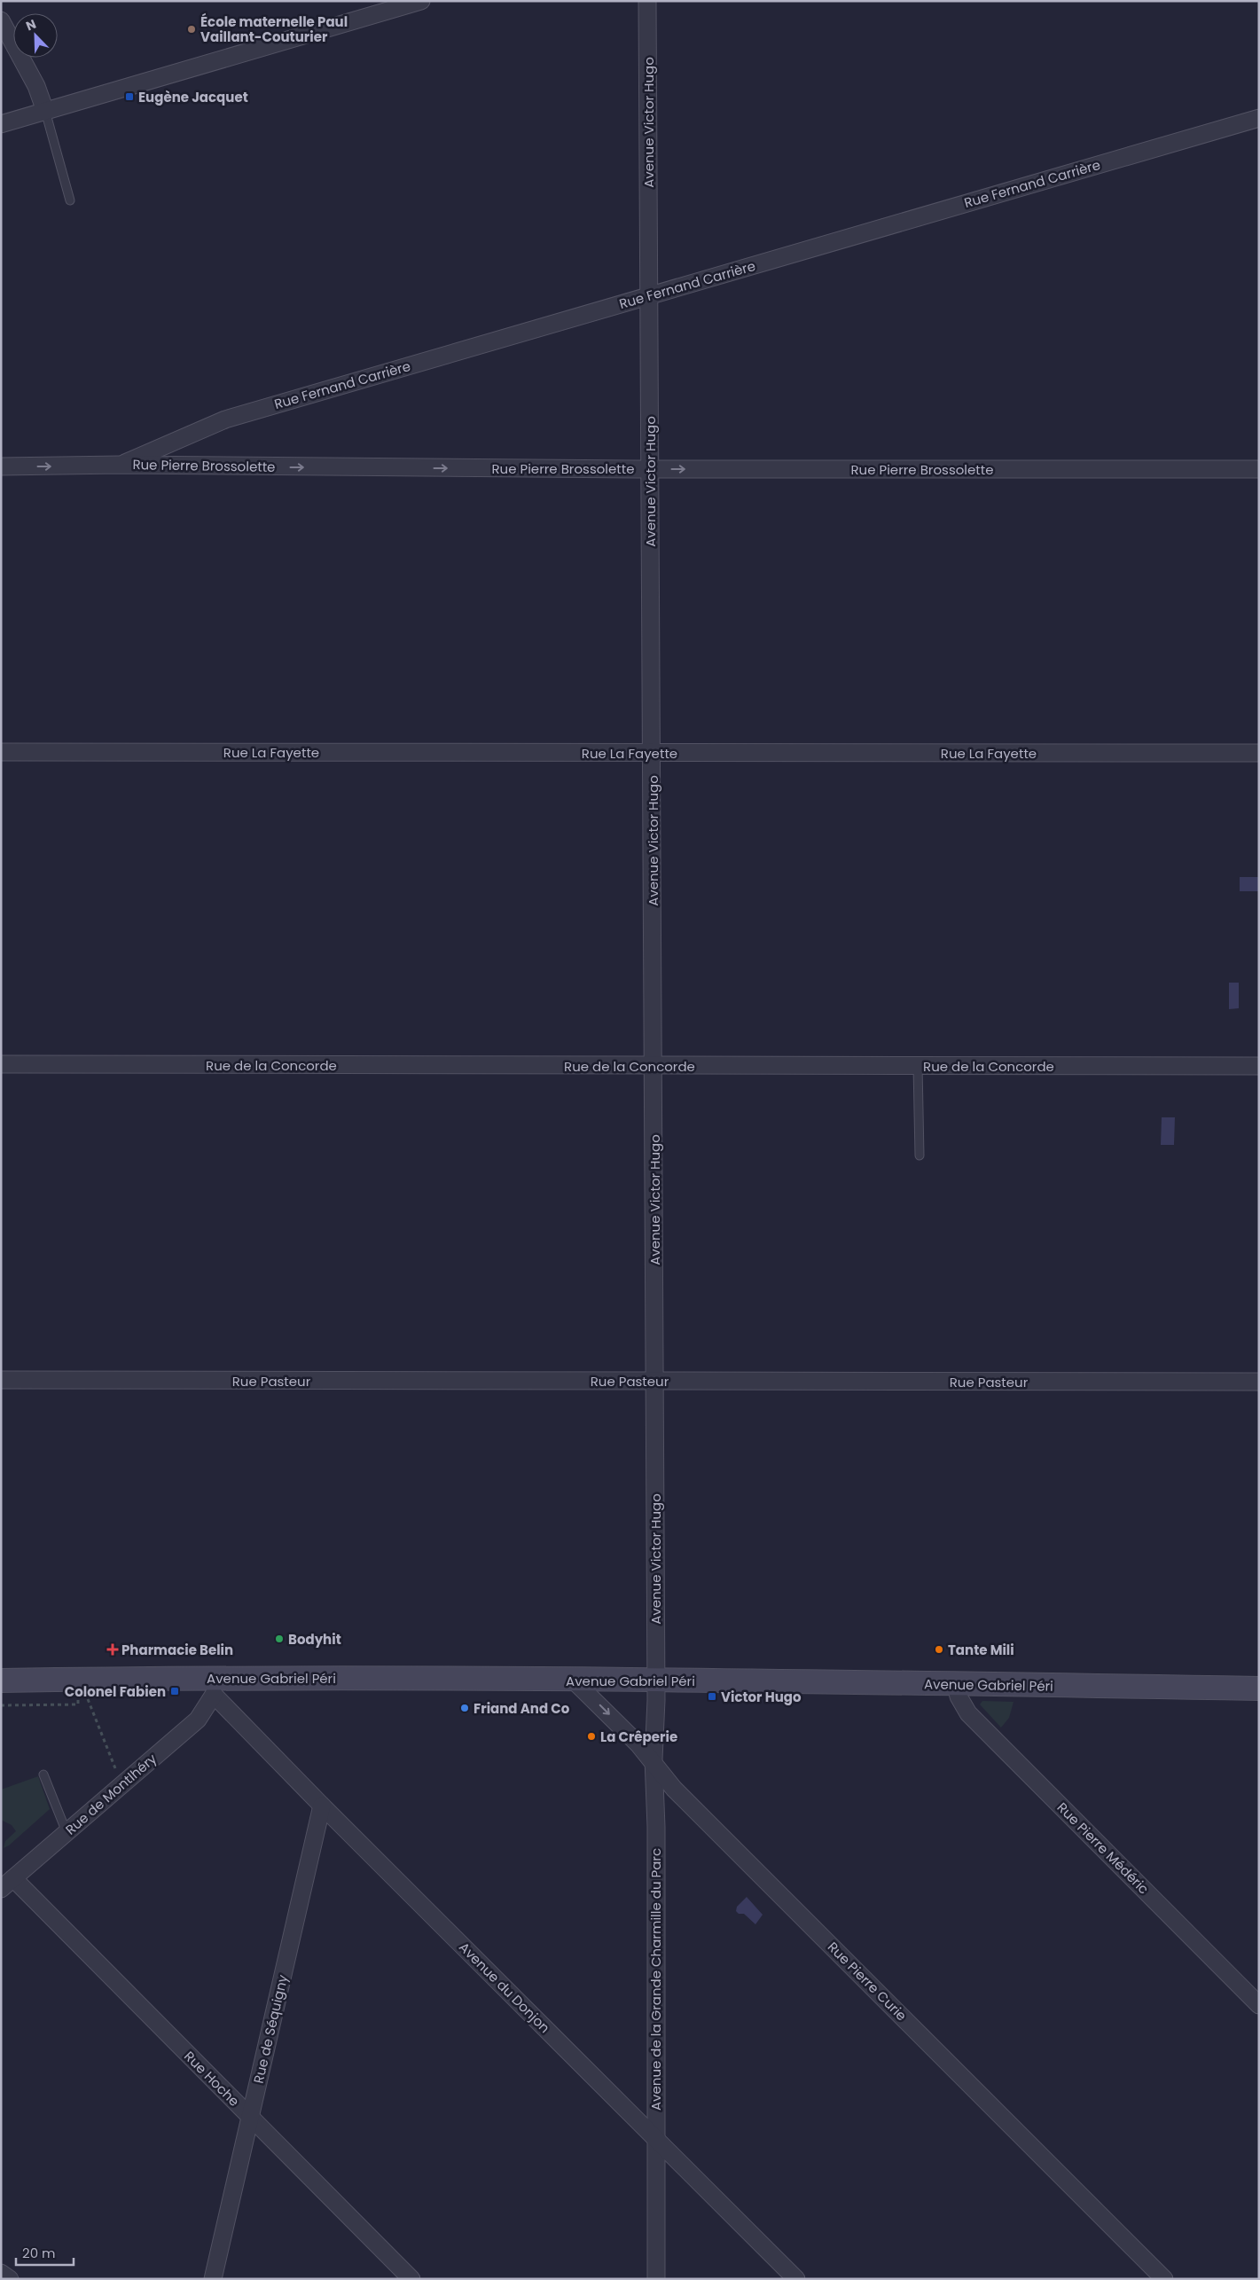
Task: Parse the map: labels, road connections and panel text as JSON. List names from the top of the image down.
{
  "streets": {
    "street": [
      "Avenue Victor Hugo",
      "Rue Fernand Carrière",
      "Rue Pierre Brossolette",
      "Rue La Fayette",
      "Rue de la Concorde",
      "Rue Pasteur",
      "Avenue Gabriel Péri",
      "Rue de Montlhéry",
      "Rue Pierre Médéric",
      "Avenue de la Grande Charmille du Parc",
      "Rue Pierre Curie",
      "Avenue du Donjon",
      "Rue de Séquigny",
      "Rue Hoche"
    ]
  },
  "crossings": [
    ["Avenue Victor Hugo", "Rue Fernand Carrière"],
    ["Avenue Victor Hugo", "Rue Pierre Brossolette"],
    ["Avenue Victor Hugo", "Rue La Fayette"],
    ["Avenue Victor Hugo", "Rue de la Concorde"],
    ["Avenue Victor Hugo", "Rue Pasteur"],
    ["Avenue Victor Hugo", "Avenue Gabriel Péri"],
    ["Avenue Victor Hugo", "Avenue de la Grande Charmille du Parc"],
    ["Rue Fernand Carrière", "Rue Pierre Brossolette"],
    ["Avenue Gabriel Péri", "Rue de Montlhéry"],
    ["Avenue Gabriel Péri", "Rue Pierre Médéric"],
    ["Avenue Gabriel Péri", "Avenue de la Grande Charmille du Parc"],
    ["Avenue Gabriel Péri", "Rue Pierre Curie"],
    ["Avenue Gabriel Péri", "Avenue du Donjon"],
    ["Rue de Montlhéry", "Avenue du Donjon"],
    ["Rue de Montlhéry", "Rue Hoche"],
    ["Avenue de la Grande Charmille du Parc", "Rue Pierre Curie"],
    ["Avenue de la Grande Charmille du Parc", "Avenue du Donjon"],
    ["Avenue du Donjon", "Rue de Séquigny"],
    ["Rue de Séquigny", "Rue Hoche"]
  ],
  "one_way": ["Rue Pierre Brossolette"],
  "places": {
    "other": [
      "École maternelle Paul Vaillant-Couturier",
      "Bodyhit",
      "Tante Mili",
      "Friand And Co",
      "La Crêperie"
    ],
    "transit": ["Eugène Jacquet", "Colonel Fabien", "Victor Hugo"],
    "health": ["Pharmacie Belin"]
  },
  "scale_bar": "20 m",
  "north": "top left"
}
